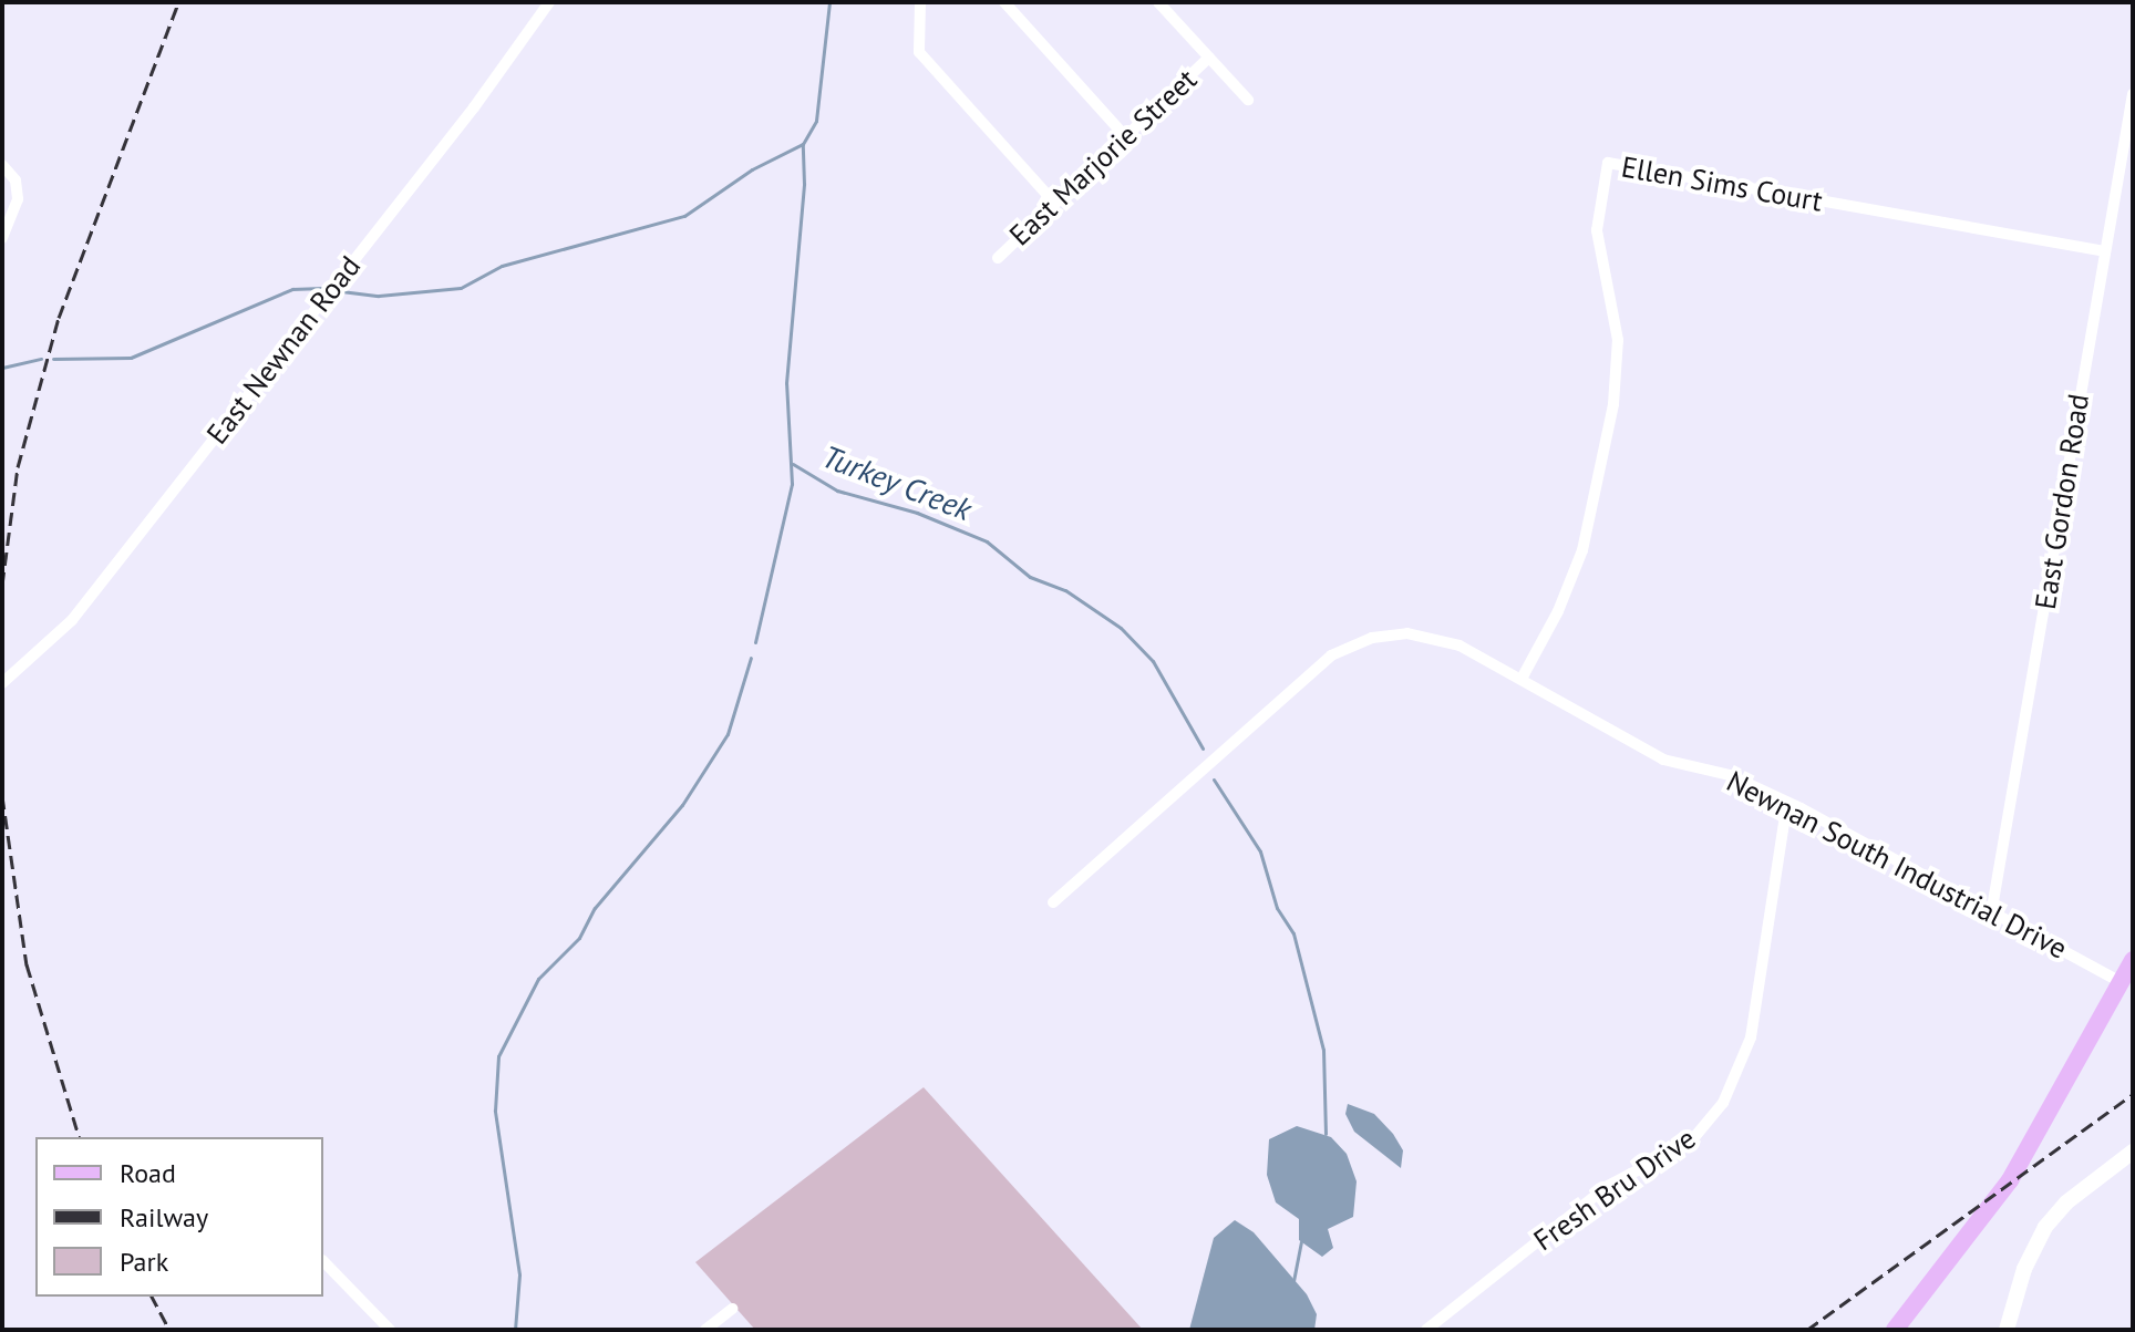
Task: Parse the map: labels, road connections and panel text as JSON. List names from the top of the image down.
{
  "streets": {
    "street": [
      "East Marjorie Street",
      "Ellen Sims Court",
      "East Newnan Road",
      "East Gordon Road",
      "Newnan South Industrial Drive",
      "Fresh Bru Drive"
    ]
  },
  "crossings": [
    ["Ellen Sims Court", "East Gordon Road"],
    ["Ellen Sims Court", "Newnan South Industrial Drive"],
    ["East Gordon Road", "Newnan South Industrial Drive"],
    ["Newnan South Industrial Drive", "Fresh Bru Drive"]
  ],
  "water": ["Turkey Creek"],
  "legend": ["Road", "Railway", "Park"]
}
